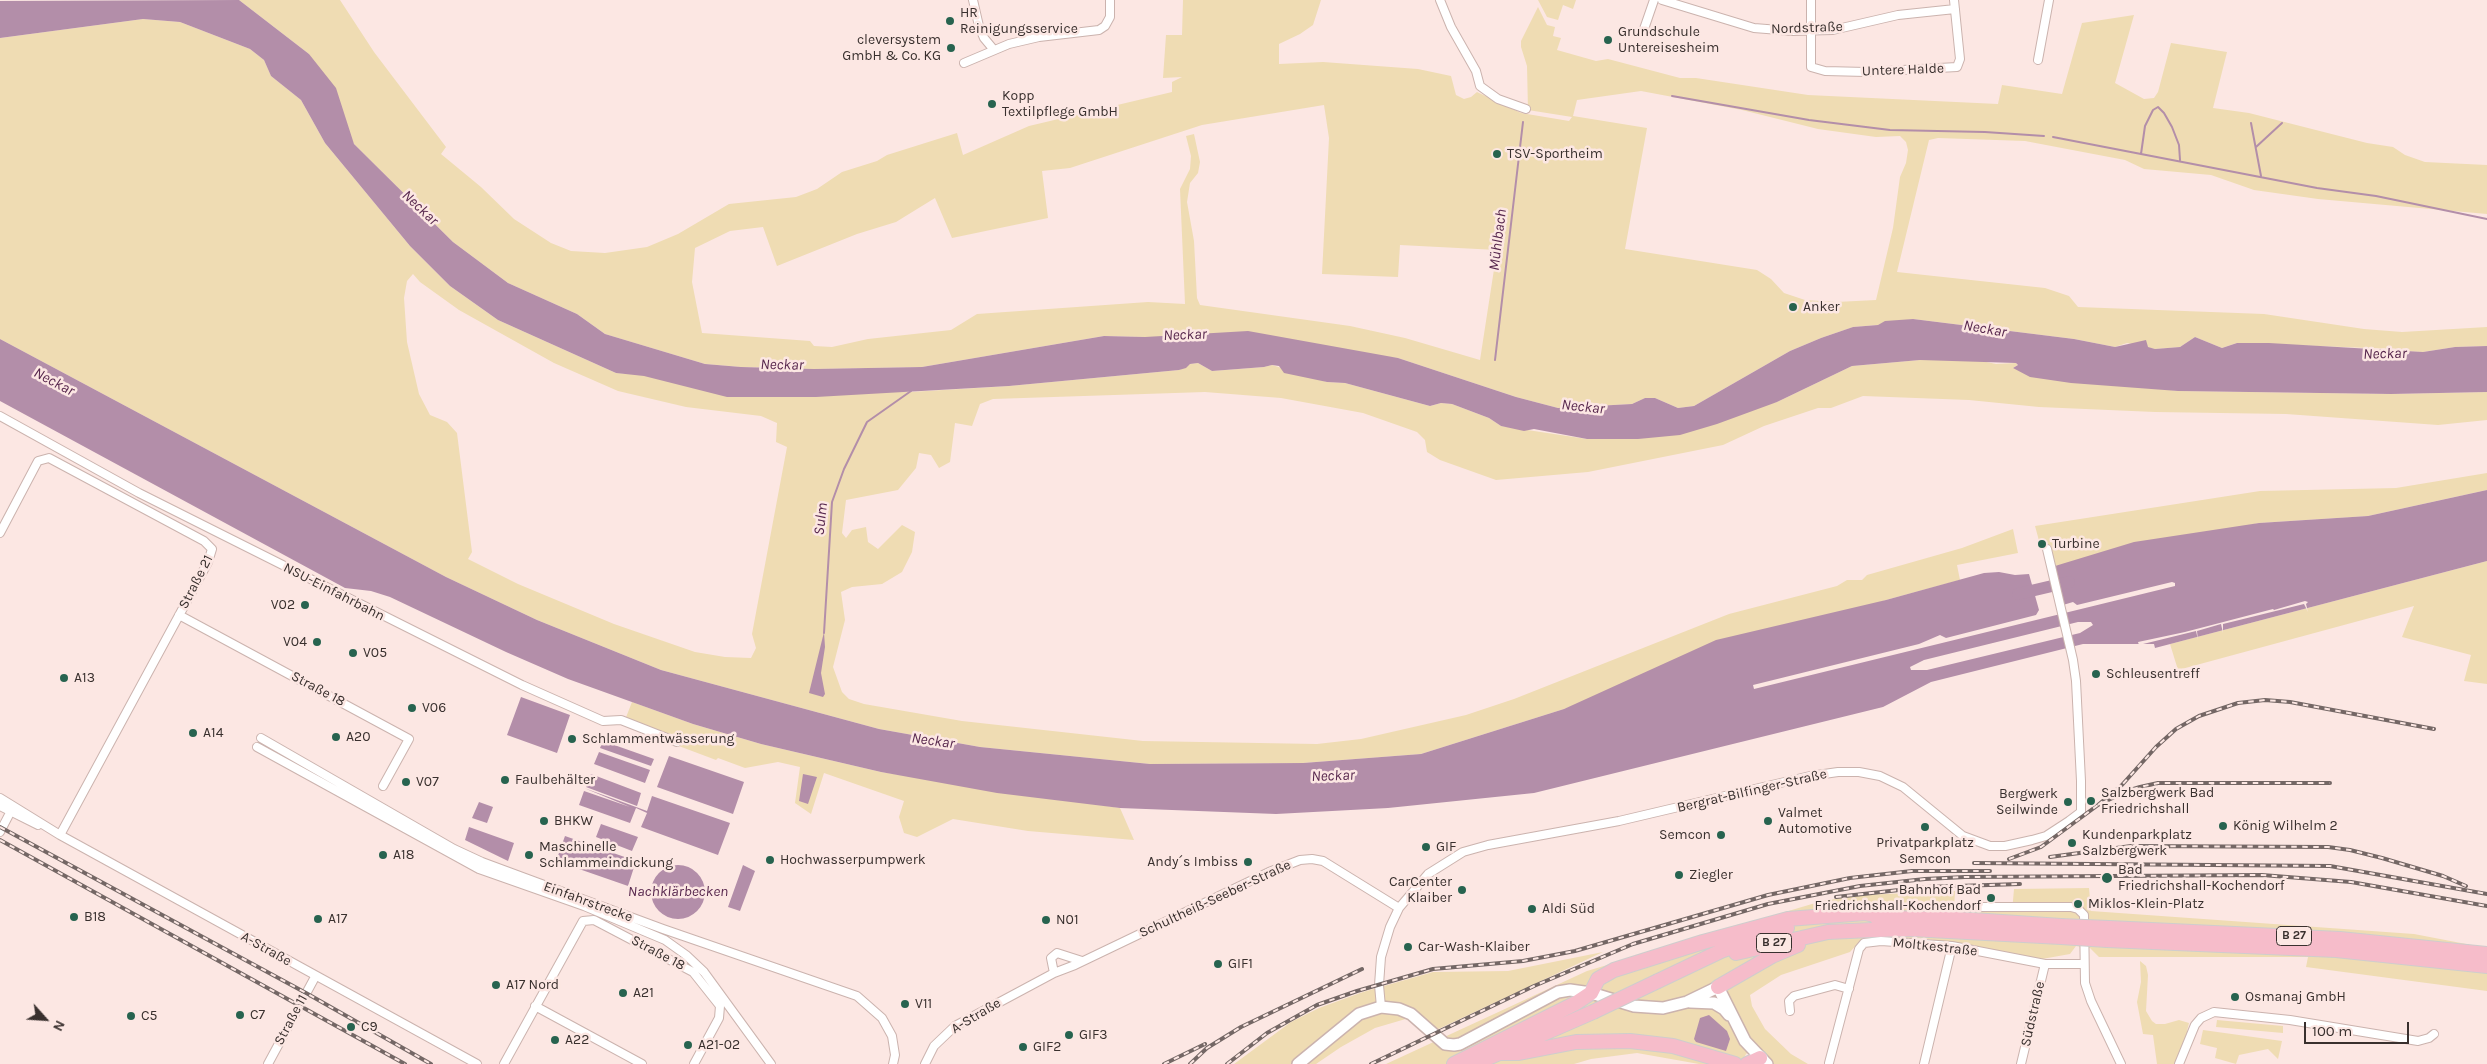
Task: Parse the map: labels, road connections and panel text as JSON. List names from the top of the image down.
{
  "streets": {
    "highway": ["B 27"],
    "street": [
      "Nordstraße",
      "Untere Halde",
      "Straße 21",
      "NSU-Einfahrbahn",
      "Straße 18",
      "Bergrat-Bilfinger-Straße",
      "Schultheiß-Seeber-Straße",
      "Einfahrstrecke",
      "Moltkestraße",
      "A-Straße",
      "Südstraße",
      "Straße 11"
    ]
  },
  "crossings": [
    ["Nordstraße", "Untere Halde"],
    ["Straße 21", "Straße 18"],
    ["Straße 21", "A-Straße"],
    ["Bergrat-Bilfinger-Straße", "Schultheiß-Seeber-Straße"],
    ["Schultheiß-Seeber-Straße", "A-Straße"],
    ["Moltkestraße", "Südstraße"],
    ["A-Straße", "Straße 11"]
  ],
  "water": [
    "Neckar",
    "Mühlbach",
    "Sulm",
    "Nachklärbecken"
  ],
  "places": [
    "HR Reinigungsservice",
    "Grundschule Untereisesheim",
    "cleversystem GmbH & Co. KG",
    "Kopp Textilpflege GmbH",
    "TSV-Sportheim",
    "Anker",
    "Turbine",
    "V02",
    "V04",
    "V05",
    "Schleusentreff",
    "A13",
    "V06",
    "A14",
    "A20",
    "Schlammentwässerung",
    "Faulbehälter",
    "V07",
    "Salzbergwerk Bad Friedrichshall",
    "Bergwerk Seilwinde",
    "BHKW",
    "Valmet Automotive",
    "König Wilhelm 2",
    "Privatparkplatz Semcon",
    "Semcon",
    "Kundenparkplatz Salzbergwerk",
    "GIF",
    "A18",
    "Maschinelle Schlammeindickung",
    "Hochwasserpumpwerk",
    "Andy´s Imbiss",
    "Ziegler",
    "Bad Friedrichshall-Kochendorf",
    "CarCenter Klaiber",
    "Bahnhof Bad Friedrichshall-Kochendorf",
    "Miklos-Klein-Platz",
    "Aldi Süd",
    "B18",
    "A17",
    "N01",
    "Car-Wash-Klaiber",
    "GIF1",
    "A17 Nord",
    "A21",
    "Osmanaj GmbH",
    "V11",
    "C7",
    "C5",
    "C9",
    "GIF3",
    "A22",
    "A21-02",
    "GIF2"
  ],
  "scale_bar": "100 m",
  "north": "bottom right"
}
